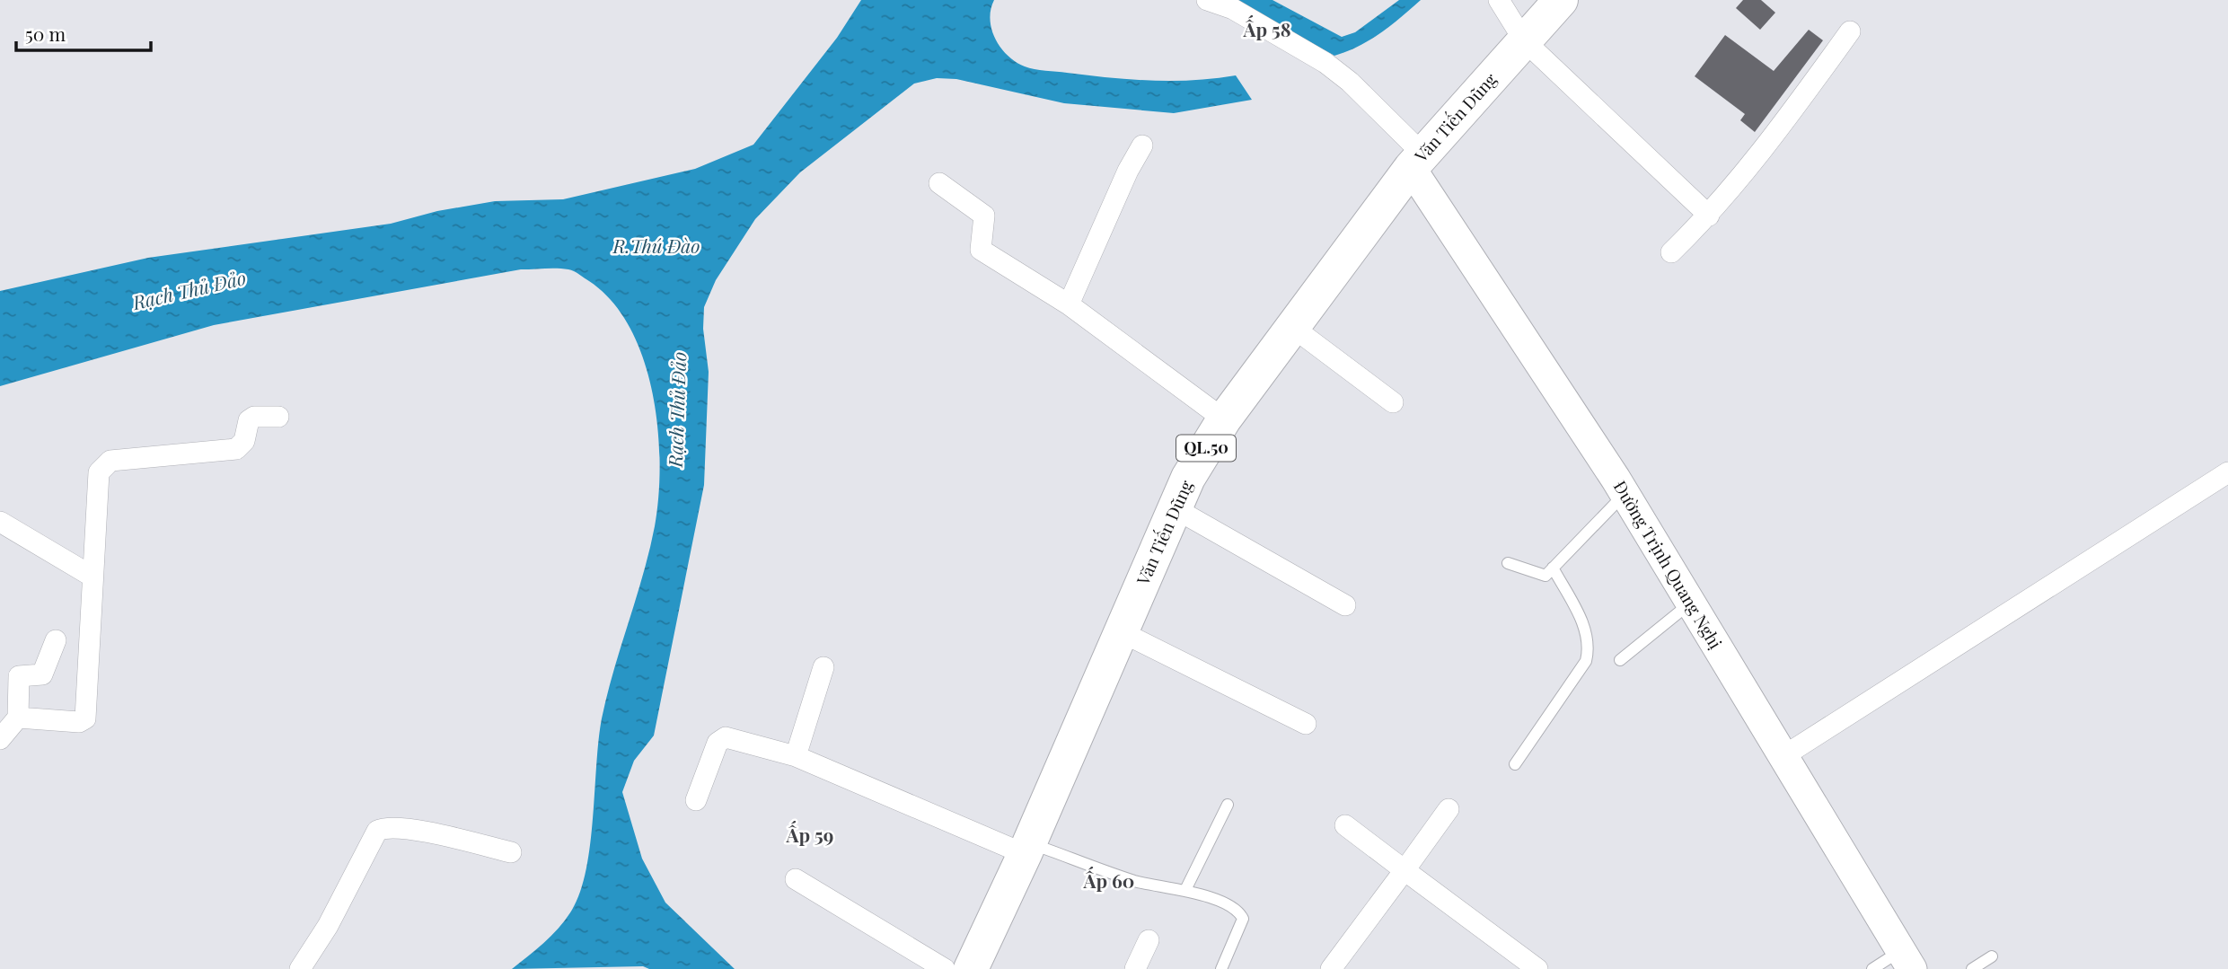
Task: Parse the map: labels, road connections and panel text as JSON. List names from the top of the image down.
{
  "streets": {
    "highway": ["Văn Tiến Dũng", "QL.50"],
    "main road": ["Đường Trịnh Quang Nghị"]
  },
  "crossings": [
    ["Văn Tiến Dũng", "Đường Trịnh Quang Nghị"]
  ],
  "districts": ["Ấp 58", "Ấp 59", "Ấp 60"],
  "water": ["R.Thú Đào", "Rạch Thủ Đảo"],
  "scale_bar": "50 m"
}
